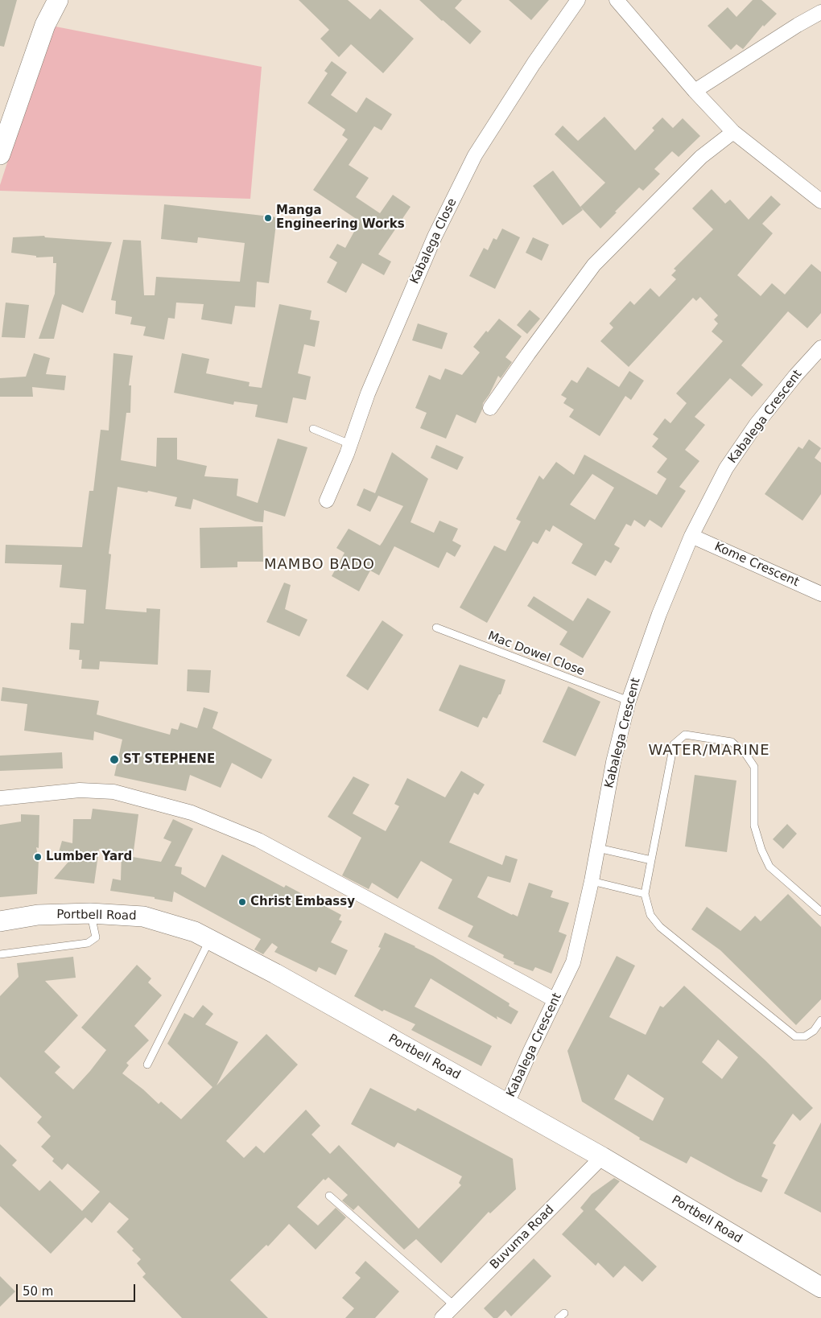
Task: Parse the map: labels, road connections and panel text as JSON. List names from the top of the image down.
{
  "streets": {
    "main road": ["Portbell Road"],
    "street": [
      "Kabalega Close",
      "Kabalega Crescent",
      "Kome Crescent",
      "Buvuma Road"
    ],
    "lane": ["Mac Dowel Close"]
  },
  "crossings": [
    ["Kabalega Crescent", "Kome Crescent"],
    ["Kabalega Crescent", "Mac Dowel Close"],
    ["Kabalega Crescent", "Portbell Road"],
    ["Portbell Road", "Buvuma Road"]
  ],
  "districts": ["MAMBO BADO", "WATER/MARINE"],
  "places": [
    "Manga Engineering Works",
    "ST STEPHENE",
    "Lumber Yard",
    "Christ Embassy"
  ],
  "scale_bar": "50 m"
}
